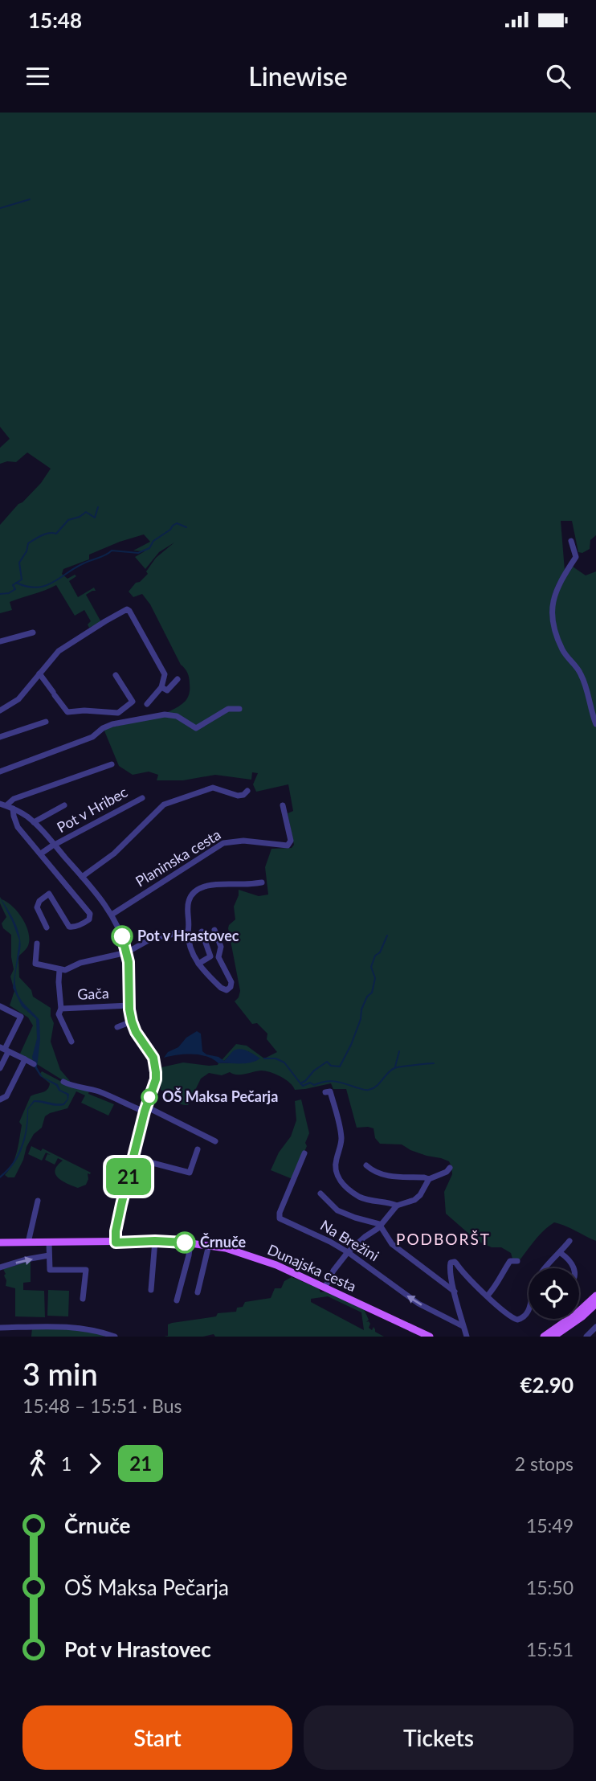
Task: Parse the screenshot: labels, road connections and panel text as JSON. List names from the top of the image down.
{
  "streets": {
    "main road": ["Dunajska cesta"],
    "street": [
      "Pot v Hribec",
      "Planinska cesta",
      "Gača",
      "Na Brežini"
    ]
  },
  "districts": ["PODBORŠT"],
  "places": ["Pot v Hrastovec", "OŠ Maksa Pečarja", "Črnuče"],
  "lines": ["bus line 21"],
  "page": {
    "status": "15:48",
    "header": "Linewise",
    "on_map": "21",
    "heading": ["3 min", "15:48 – 15:51 · Bus", "€2.90"],
    "legs": ["1", "21", "2 stops"],
    "list": [
      {
        "name": "Črnuče",
        "value": "15:49"
      },
      {
        "name": "OŠ Maksa Pečarja",
        "value": "15:50"
      },
      {
        "name": "Pot v Hrastovec",
        "value": "15:51"
      }
    ],
    "buttons": ["Start", "Tickets"]
  }
}
